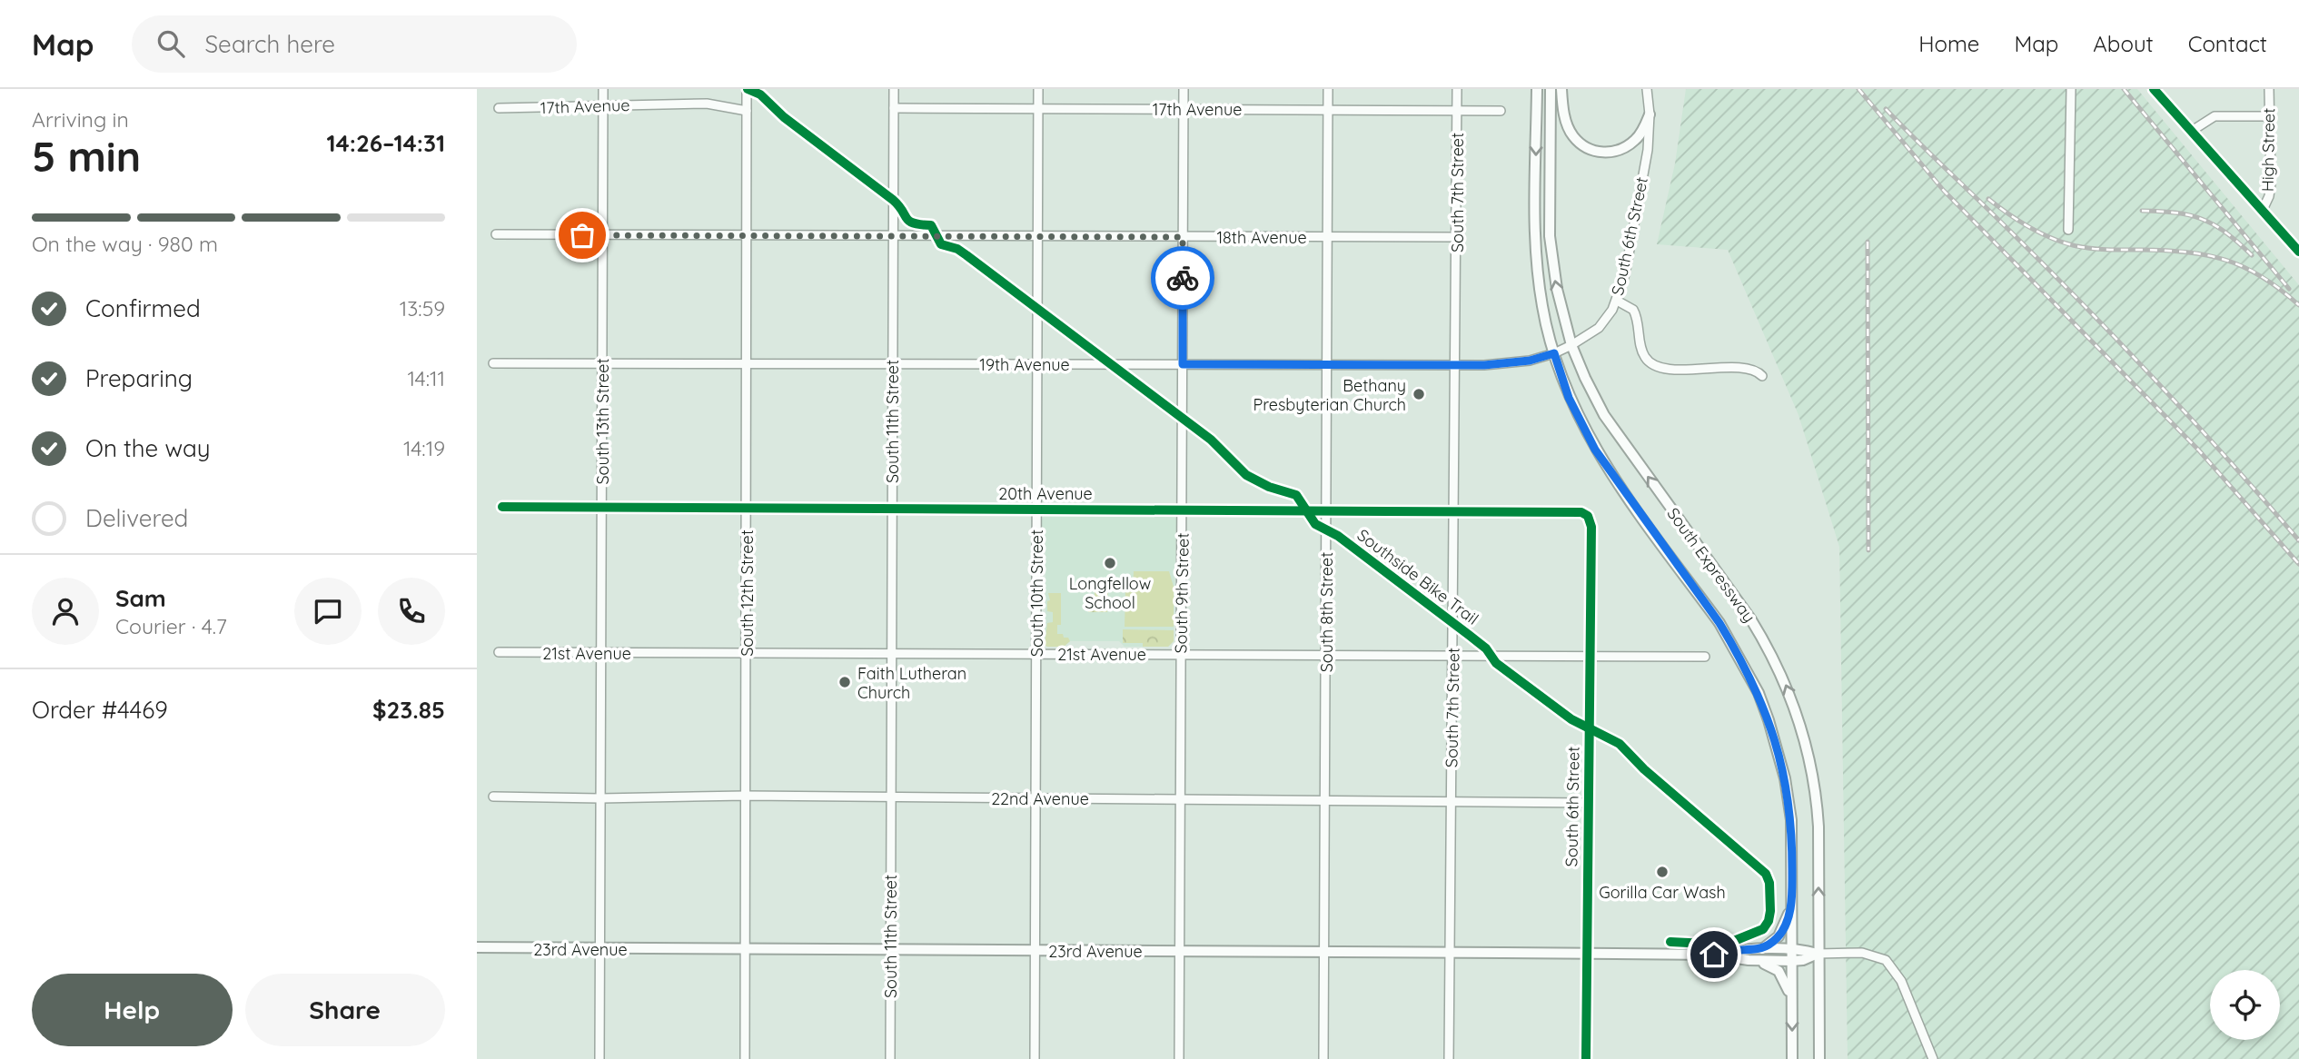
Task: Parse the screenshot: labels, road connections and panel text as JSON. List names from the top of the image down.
{
  "streets": {
    "main road": ["South Expressway", "23rd Avenue"],
    "street": [
      "17th Avenue",
      "High Street",
      "South 7th Street",
      "South 6th Street",
      "18th Avenue",
      "19th Avenue",
      "South 13th Street",
      "South 11th Street",
      "20th Avenue",
      "South 12th Street",
      "South 10th Street",
      "South 9th Street",
      "South 8th Street",
      "21st Avenue",
      "22nd Avenue"
    ],
    "cycle path": ["Southside Bike Trail"]
  },
  "crossings": [
    ["17th Avenue", "South 7th Street"],
    ["17th Avenue", "South 13th Street"],
    ["17th Avenue", "South 11th Street"],
    ["17th Avenue", "South 12th Street"],
    ["17th Avenue", "South 10th Street"],
    ["17th Avenue", "South 9th Street"],
    ["17th Avenue", "South 8th Street"],
    ["South 7th Street", "18th Avenue"],
    ["South 7th Street", "19th Avenue"],
    ["South 7th Street", "20th Avenue"],
    ["South 7th Street", "21st Avenue"],
    ["South 7th Street", "22nd Avenue"],
    ["South 7th Street", "23rd Avenue"],
    ["South 6th Street", "19th Avenue"],
    ["South 6th Street", "20th Avenue"],
    ["South 6th Street", "South Expressway"],
    ["South 6th Street", "21st Avenue"],
    ["South 6th Street", "22nd Avenue"],
    ["South 6th Street", "23rd Avenue"],
    ["18th Avenue", "South 13th Street"],
    ["18th Avenue", "South 11th Street"],
    ["18th Avenue", "South 12th Street"],
    ["18th Avenue", "South 10th Street"],
    ["18th Avenue", "South 9th Street"],
    ["18th Avenue", "South 8th Street"],
    ["19th Avenue", "South 13th Street"],
    ["19th Avenue", "South 11th Street"],
    ["19th Avenue", "South Expressway"],
    ["19th Avenue", "South 12th Street"],
    ["19th Avenue", "South 10th Street"],
    ["19th Avenue", "South 9th Street"],
    ["19th Avenue", "South 8th Street"],
    ["South 13th Street", "20th Avenue"],
    ["South 13th Street", "21st Avenue"],
    ["South 13th Street", "22nd Avenue"],
    ["South 13th Street", "23rd Avenue"],
    ["South 11th Street", "20th Avenue"],
    ["South 11th Street", "21st Avenue"],
    ["South 11th Street", "22nd Avenue"],
    ["South 11th Street", "23rd Avenue"],
    ["20th Avenue", "South 12th Street"],
    ["20th Avenue", "South 10th Street"],
    ["20th Avenue", "South 9th Street"],
    ["20th Avenue", "South 8th Street"],
    ["South Expressway", "23rd Avenue"],
    ["South 12th Street", "21st Avenue"],
    ["South 12th Street", "22nd Avenue"],
    ["South 12th Street", "23rd Avenue"],
    ["South 10th Street", "21st Avenue"],
    ["South 10th Street", "22nd Avenue"],
    ["South 10th Street", "23rd Avenue"],
    ["South 9th Street", "21st Avenue"],
    ["South 9th Street", "22nd Avenue"],
    ["South 9th Street", "23rd Avenue"],
    ["South 8th Street", "21st Avenue"],
    ["South 8th Street", "22nd Avenue"],
    ["South 8th Street", "23rd Avenue"]
  ],
  "places": [
    "Bethany Presbyterian Church",
    "Longfellow School",
    "Faith Lutheran Church",
    "Gorilla Car Wash"
  ],
  "page": {
    "header": "Map",
    "search": "Search here",
    "nav": [
      "Home",
      "Map",
      "About",
      "Contact"
    ],
    "heading": ["5 min", "Arriving in", "14:26–14:31"],
    "panel": [
      "Sam",
      "Courier · 4.7",
      "Order #4469",
      "$23.85"
    ],
    "bar": "On the way · 980 m",
    "list": [
      ["Confirmed", "13:59"],
      ["Preparing", "14:11"],
      ["On the way", "14:19"],
      "Delivered"
    ],
    "buttons": ["Help", "Share"]
  }
}
